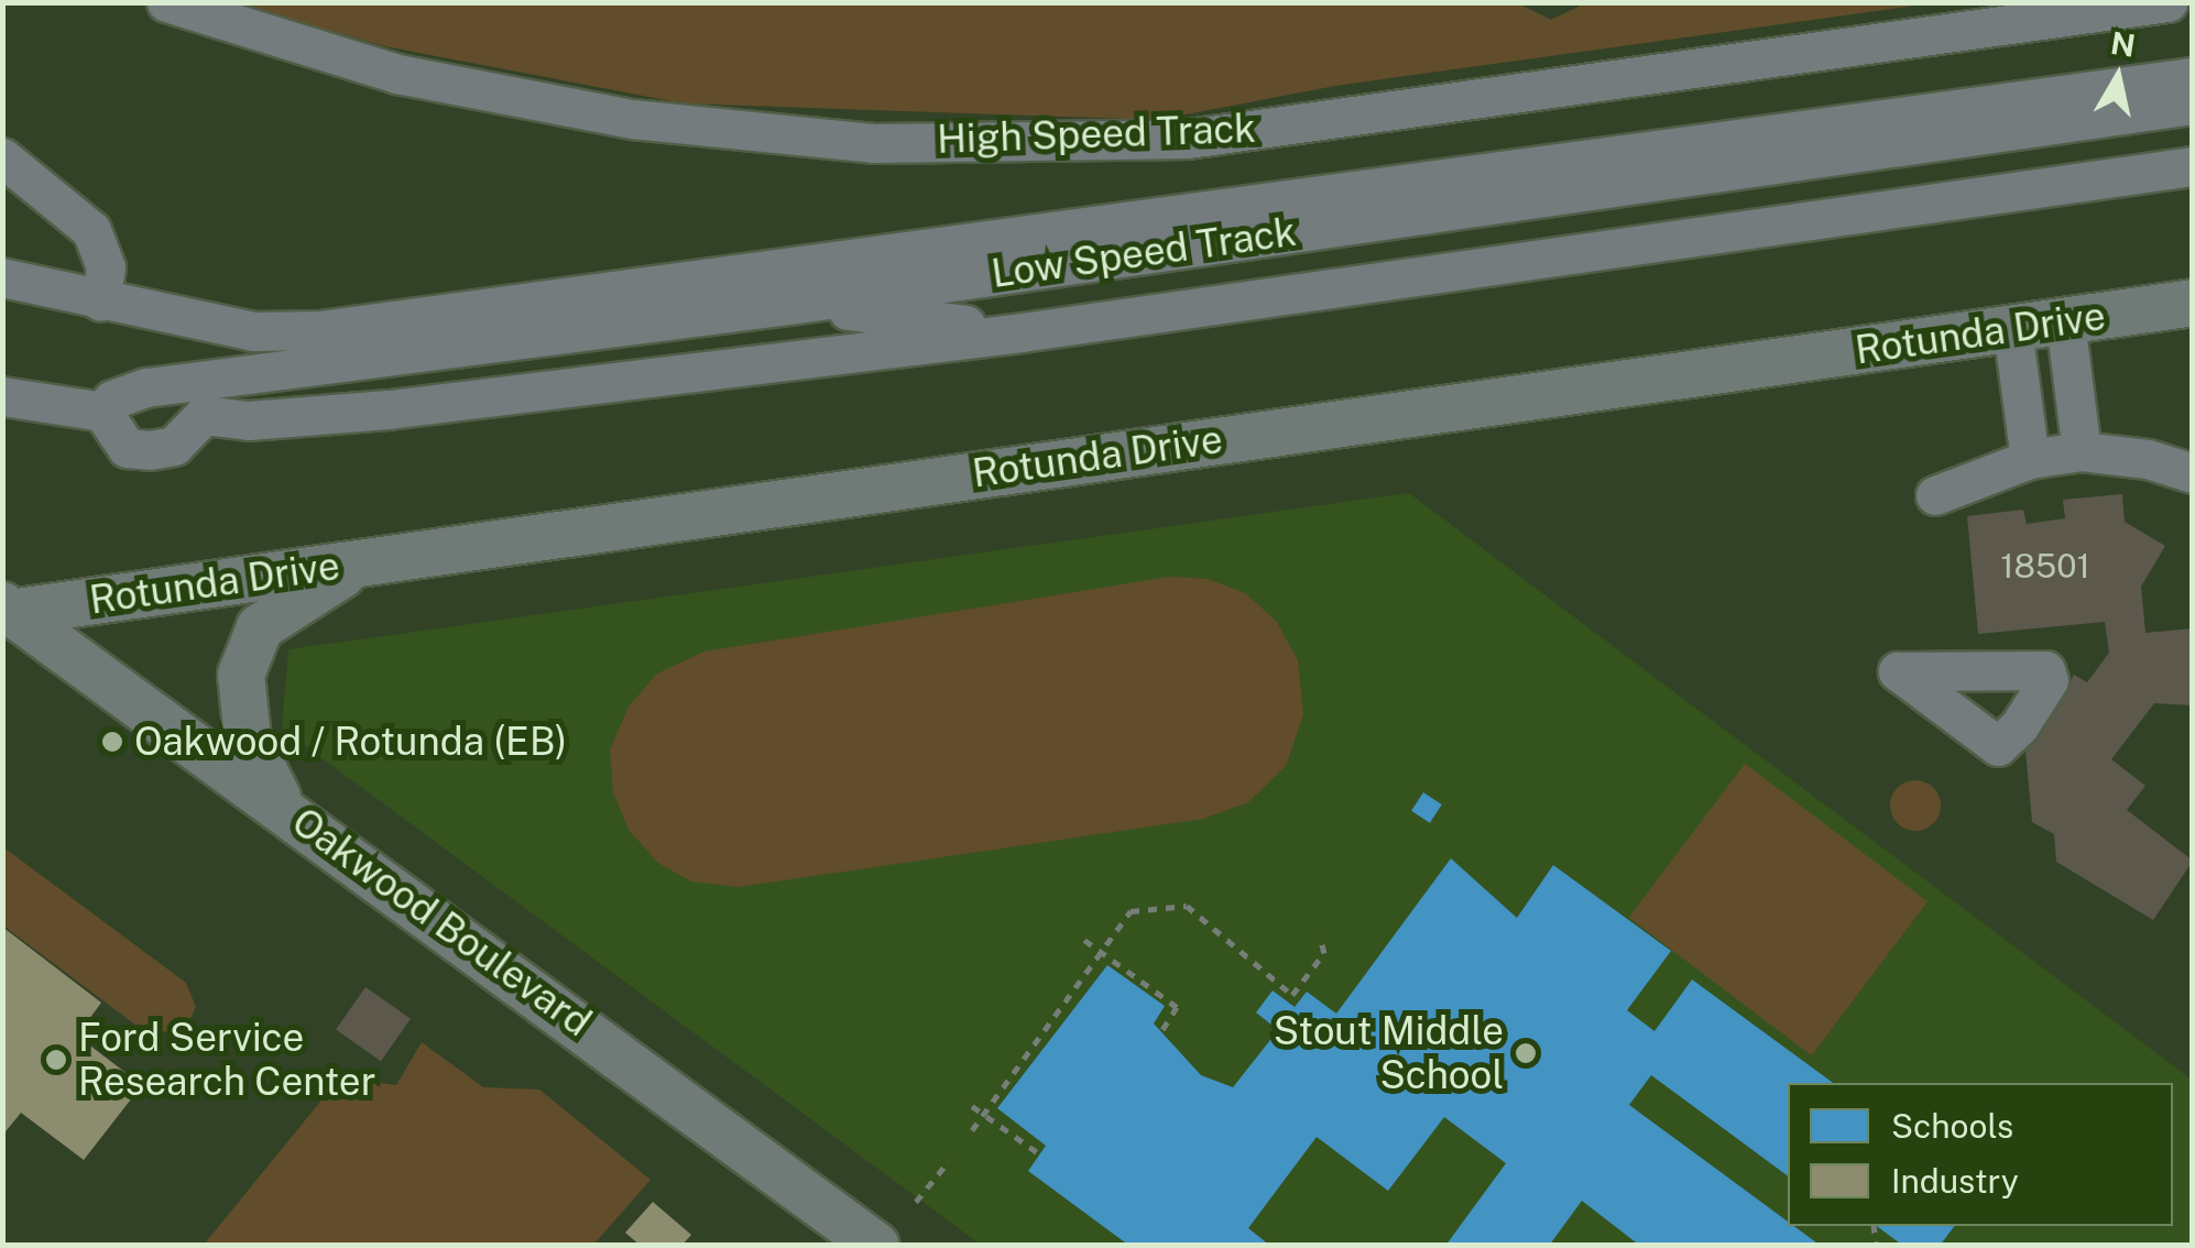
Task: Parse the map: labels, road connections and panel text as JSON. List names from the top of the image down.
{
  "streets": {
    "main road": ["Rotunda Drive", "Oakwood Boulevard"],
    "lane": ["High Speed Track", "Low Speed Track"]
  },
  "crossings": [
    ["Rotunda Drive", "Oakwood Boulevard"]
  ],
  "places": ["Oakwood / Rotunda (EB)", "Stout Middle School", "Ford Service Research Center"],
  "house_numbers": ["18501"],
  "legend": ["Schools", "Industry"],
  "north": "top"
}
